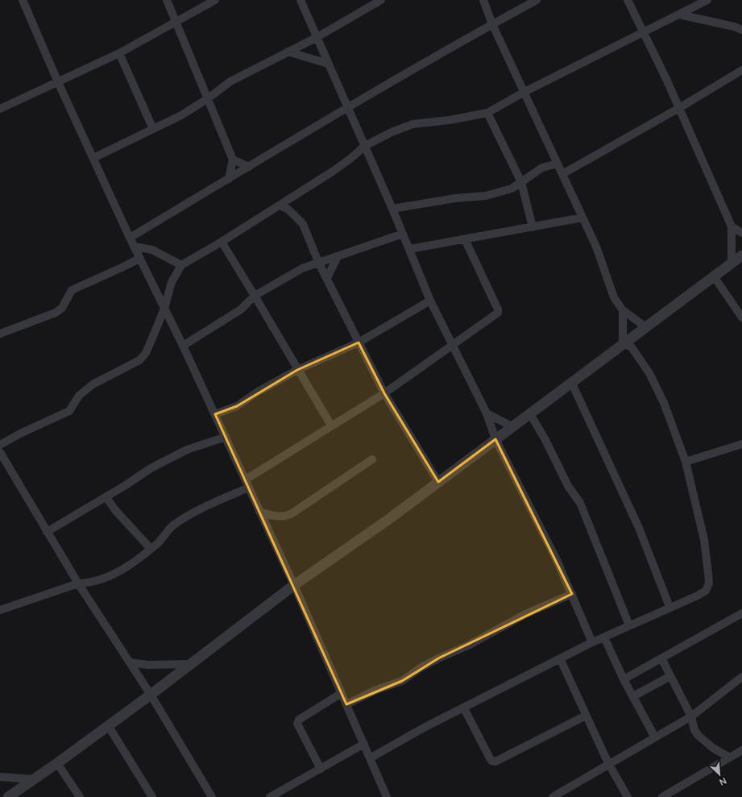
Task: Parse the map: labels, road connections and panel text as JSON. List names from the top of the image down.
{
  "north": "bottom right"
}
